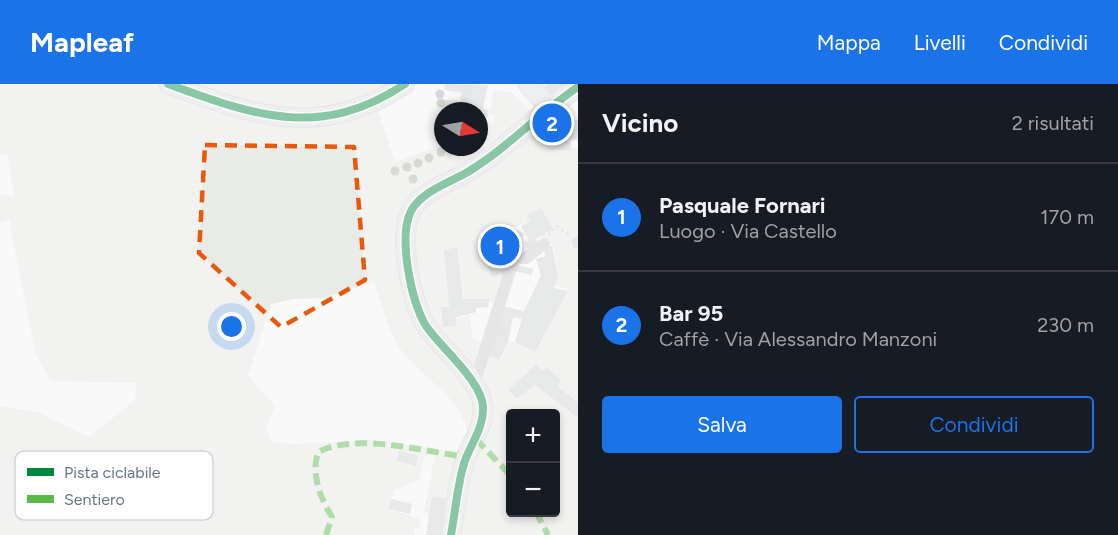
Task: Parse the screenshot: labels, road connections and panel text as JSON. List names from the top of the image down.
{
  "legend": ["Pista ciclabile", "Sentiero"],
  "north": "right",
  "page": {
    "header": "Mapleaf",
    "nav": ["Mappa", "Livelli", "Condividi"],
    "heading": ["Vicino", "2 risultati"],
    "pins": ["2", "1"],
    "list": [
      {
        "mark": "1",
        "name": "Pasquale Fornari",
        "note": "Luogo · Via Castello",
        "value": "170 m"
      },
      {
        "mark": "2",
        "name": "Bar 95",
        "note": "Caffè · Via Alessandro Manzoni",
        "value": "230 m"
      }
    ],
    "buttons": ["Salva", "Condividi"],
    "map_buttons": ["+", "−"]
  }
}
